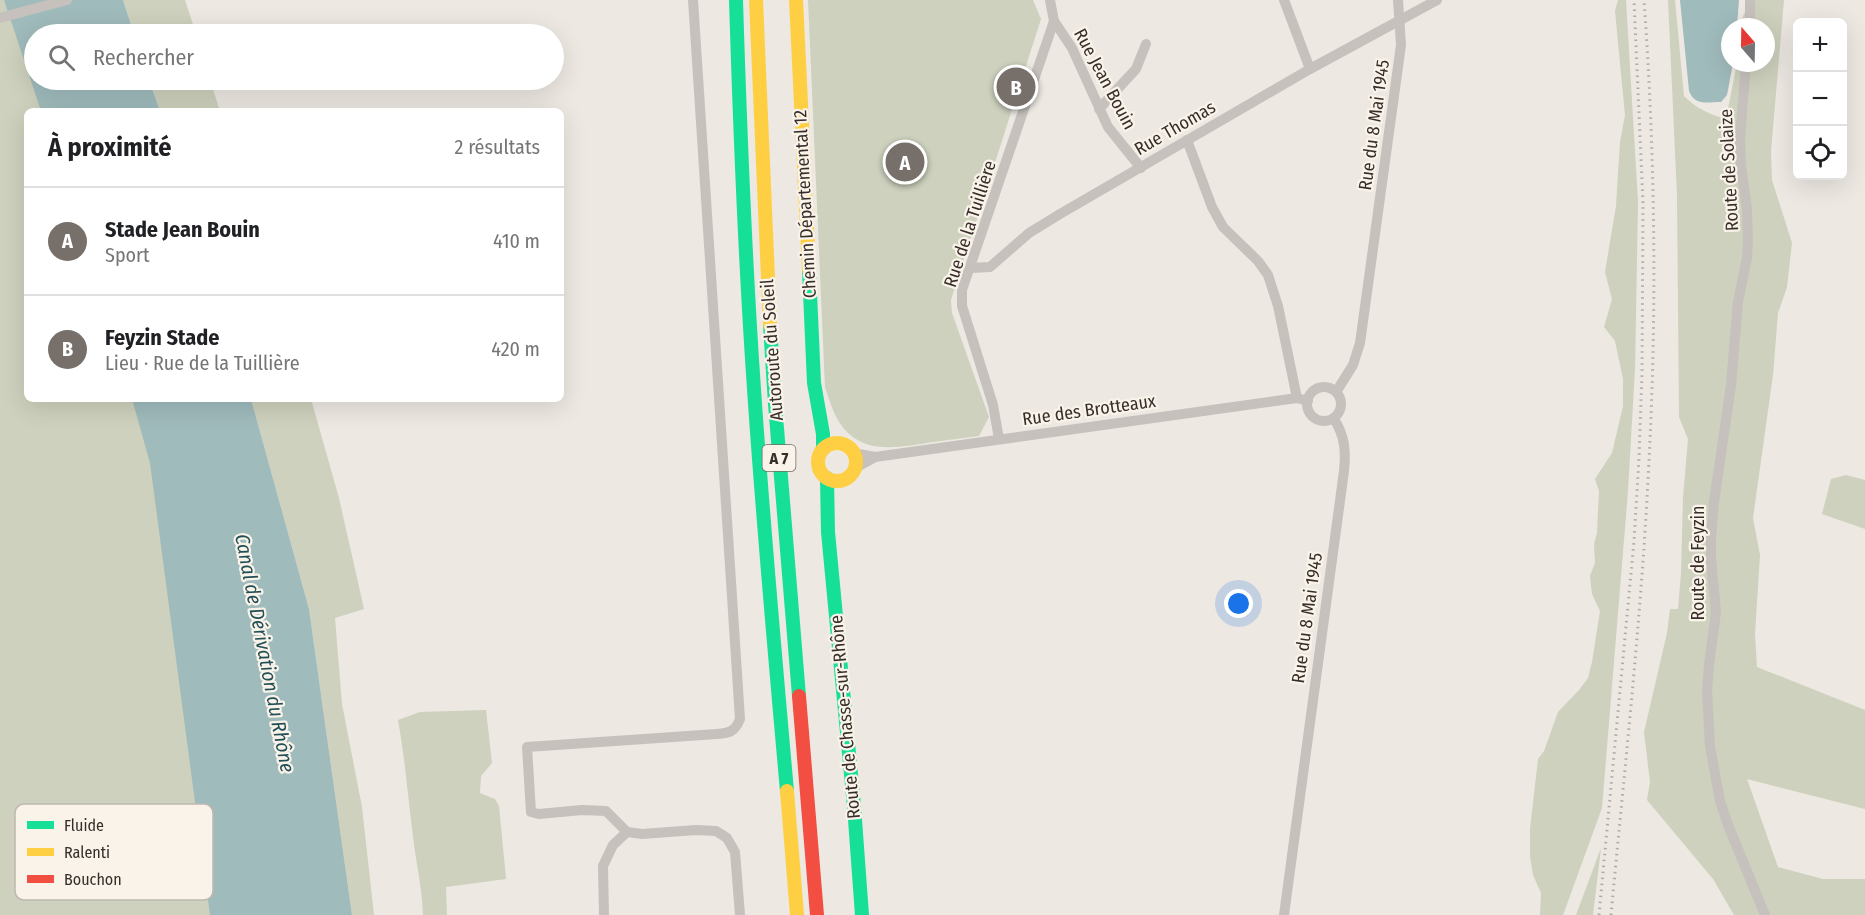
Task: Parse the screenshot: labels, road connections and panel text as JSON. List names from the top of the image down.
{
  "streets": {
    "main road": [
      "Chemin Départemental 12",
      "Autoroute du Soleil",
      "A 7",
      "Route de Chasse-sur-Rhône"
    ],
    "street": [
      "Rue Jean Bouin",
      "Rue du 8 Mai 1945",
      "Rue Thomas",
      "Route de Solaize",
      "Rue de la Tuillière",
      "Rue des Brotteaux",
      "Route de Feyzin"
    ]
  },
  "crossings": [
    ["Rue Jean Bouin", "Rue Thomas"],
    ["Rue Jean Bouin", "Rue de la Tuillière"],
    ["Rue du 8 Mai 1945", "Rue Thomas"],
    ["Rue du 8 Mai 1945", "Rue des Brotteaux"],
    ["Rue Thomas", "Rue de la Tuillière"],
    ["Route de Solaize", "Route de Feyzin"],
    ["Chemin Départemental 12", "Rue des Brotteaux"],
    ["Chemin Départemental 12", "Route de Chasse-sur-Rhône"],
    ["Rue de la Tuillière", "Rue des Brotteaux"],
    ["Rue des Brotteaux", "Route de Chasse-sur-Rhône"]
  ],
  "water": ["Canal de Dérivation du Rhône"],
  "legend": ["Fluide", "Ralenti", "Bouchon"],
  "north": "top",
  "page": {
    "map_buttons": ["+", "−"],
    "search": "Rechercher",
    "pins": ["B", "A"],
    "heading": ["À proximité", "2 résultats"],
    "list": [
      {
        "mark": "A",
        "name": "Stade Jean Bouin",
        "note": "Sport",
        "value": "410 m"
      },
      {
        "mark": "B",
        "name": "Feyzin Stade",
        "note": "Lieu · Rue de la Tuillière",
        "value": "420 m"
      }
    ]
  }
}
